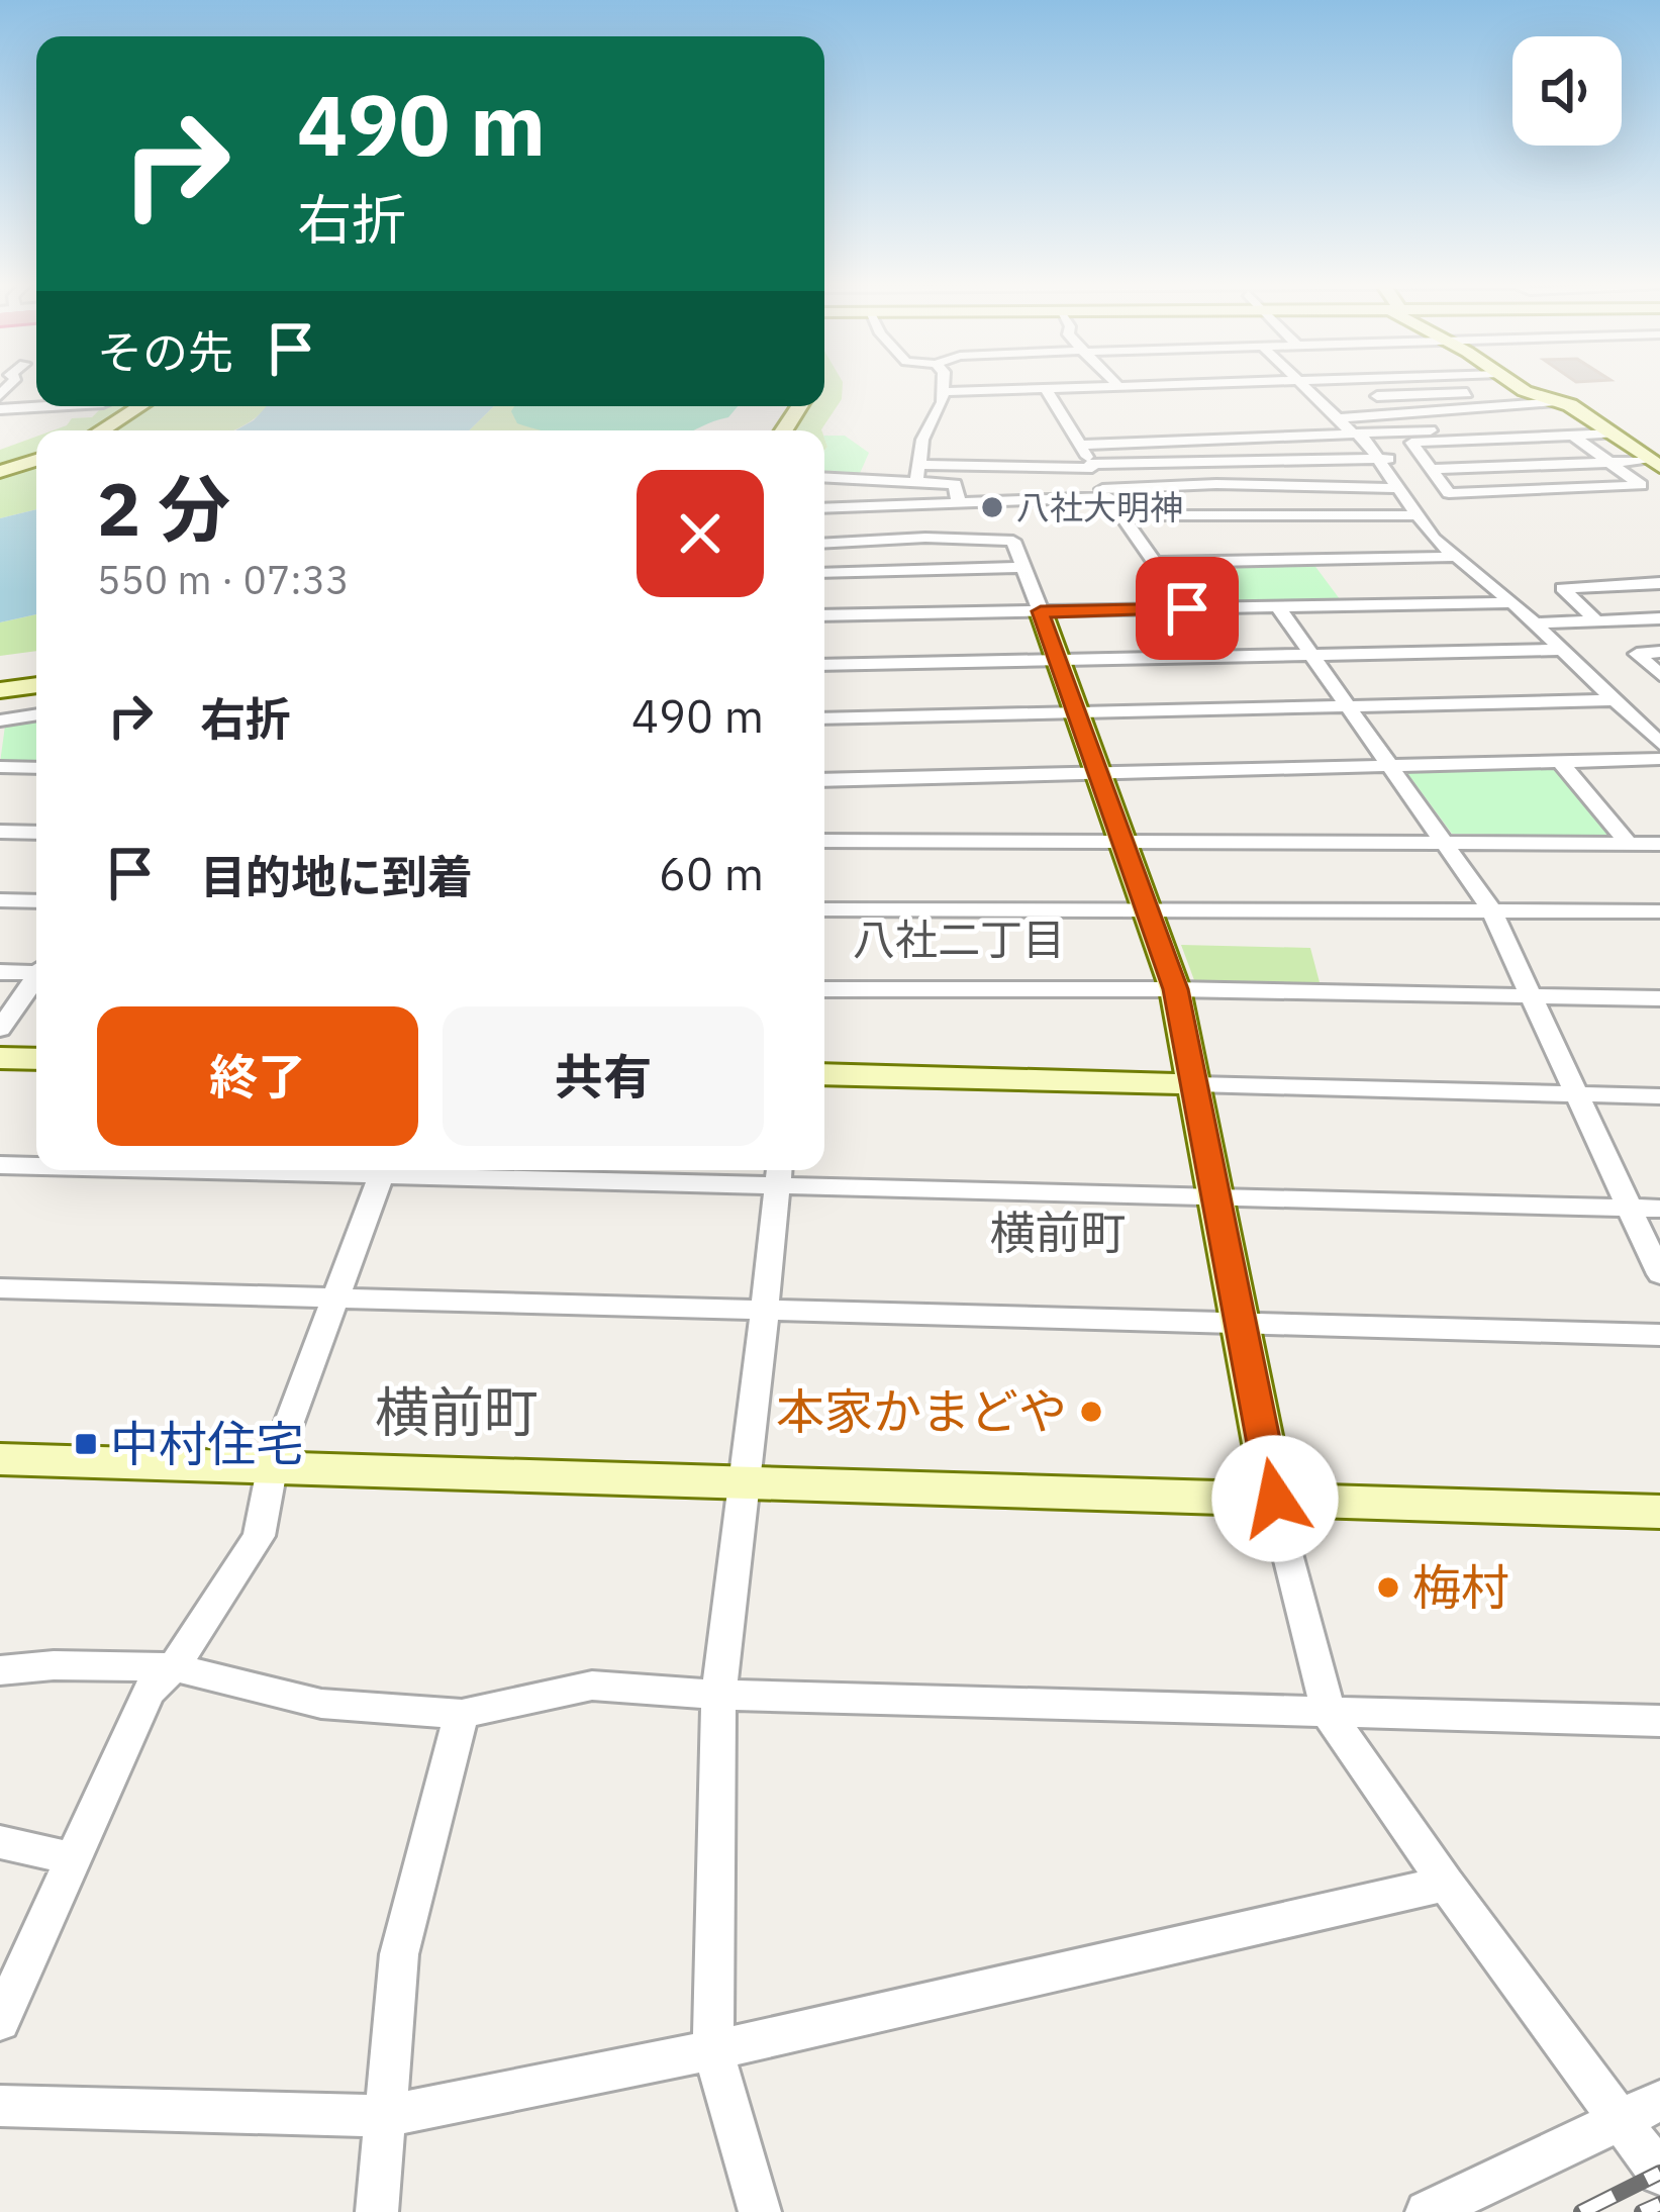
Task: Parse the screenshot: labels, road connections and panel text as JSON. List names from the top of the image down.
{
  "districts": ["八社二丁目", "横前町", "横前町"],
  "places": {
    "other": ["八社大明神", "本家かまどや", "梅村"],
    "transit": ["中村住宅"]
  },
  "page": {
    "turn": ["490 m", "右折"],
    "then": "その先",
    "heading": ["2 分", "550 m · 07:33"],
    "list": [
      {
        "name": "右折",
        "value": "490 m"
      },
      {
        "name": "目的地に到着",
        "value": "60 m"
      }
    ],
    "buttons": ["終了", "共有"]
  }
}
